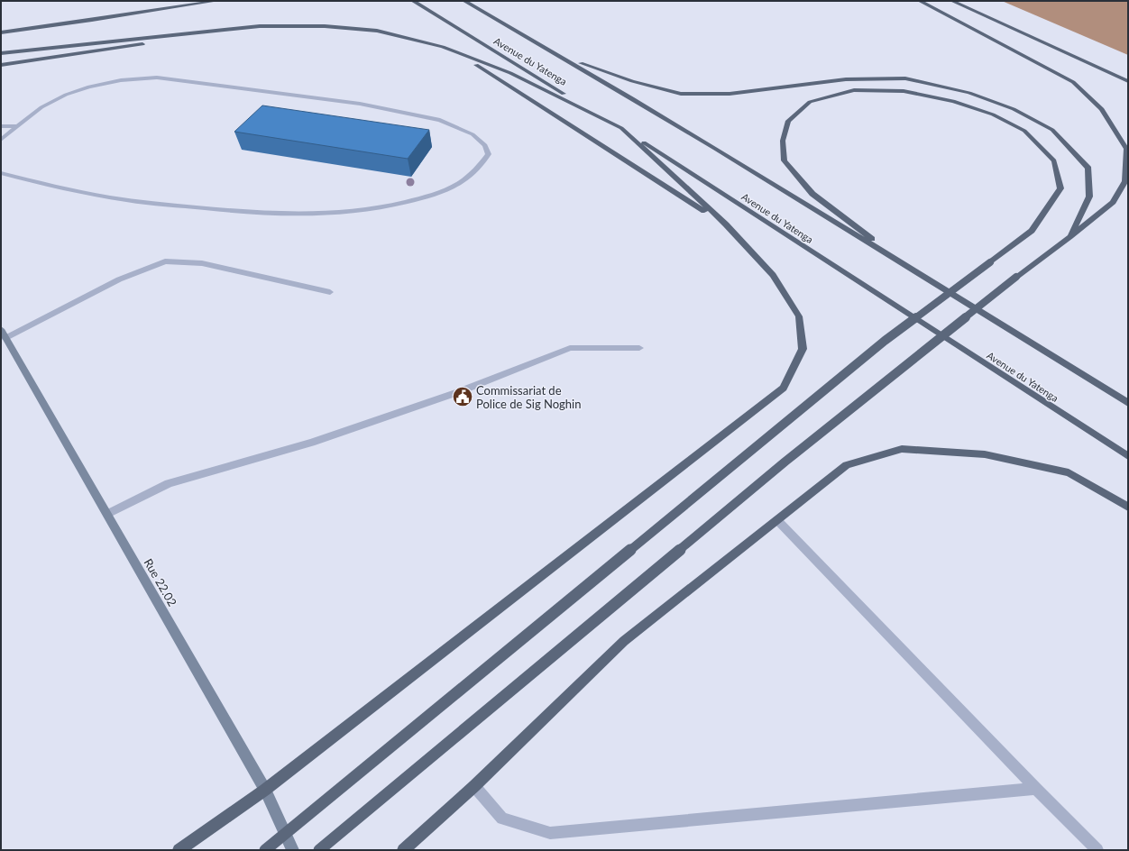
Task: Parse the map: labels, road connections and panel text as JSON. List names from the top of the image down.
{
  "streets": {
    "main road": ["Avenue du Yatenga"],
    "street": ["Rue 22.02"]
  },
  "places": {
    "public building": ["Commissariat de Police de Sig Noghin"]
  }
}
